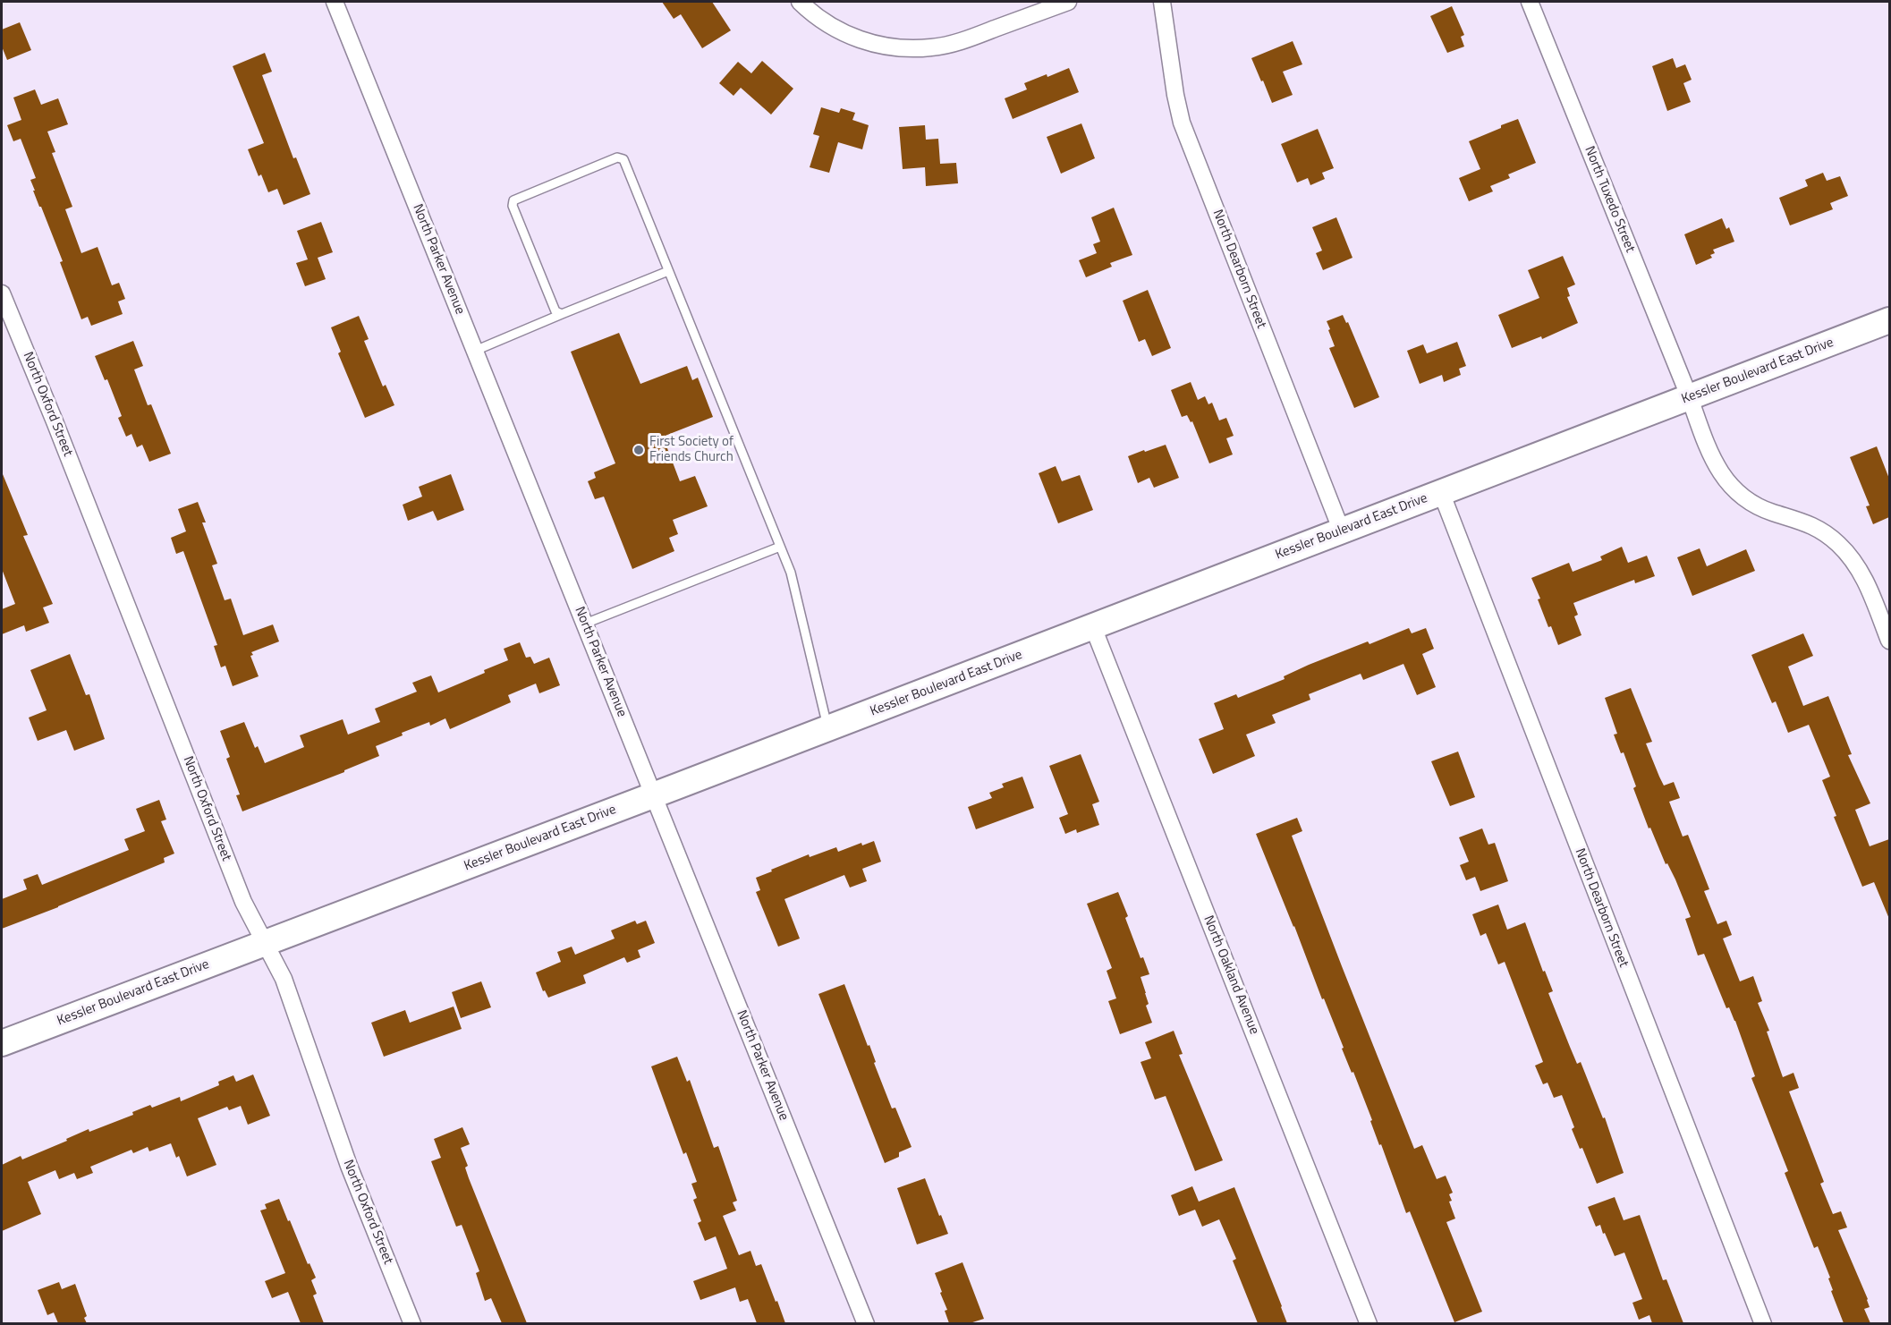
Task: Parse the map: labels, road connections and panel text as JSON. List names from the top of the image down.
{
  "streets": {
    "main road": ["Kessler Boulevard East Drive"],
    "street": [
      "North Tuxedo Street",
      "North Parker Avenue",
      "North Dearborn Street",
      "North Oxford Street",
      "North Oakland Avenue"
    ]
  },
  "crossings": [
    ["North Tuxedo Street", "Kessler Boulevard East Drive"],
    ["North Parker Avenue", "Kessler Boulevard East Drive"],
    ["North Dearborn Street", "Kessler Boulevard East Drive"],
    ["Kessler Boulevard East Drive", "North Oxford Street"],
    ["Kessler Boulevard East Drive", "North Oakland Avenue"]
  ],
  "places": ["First Society of Friends Church"]
}
